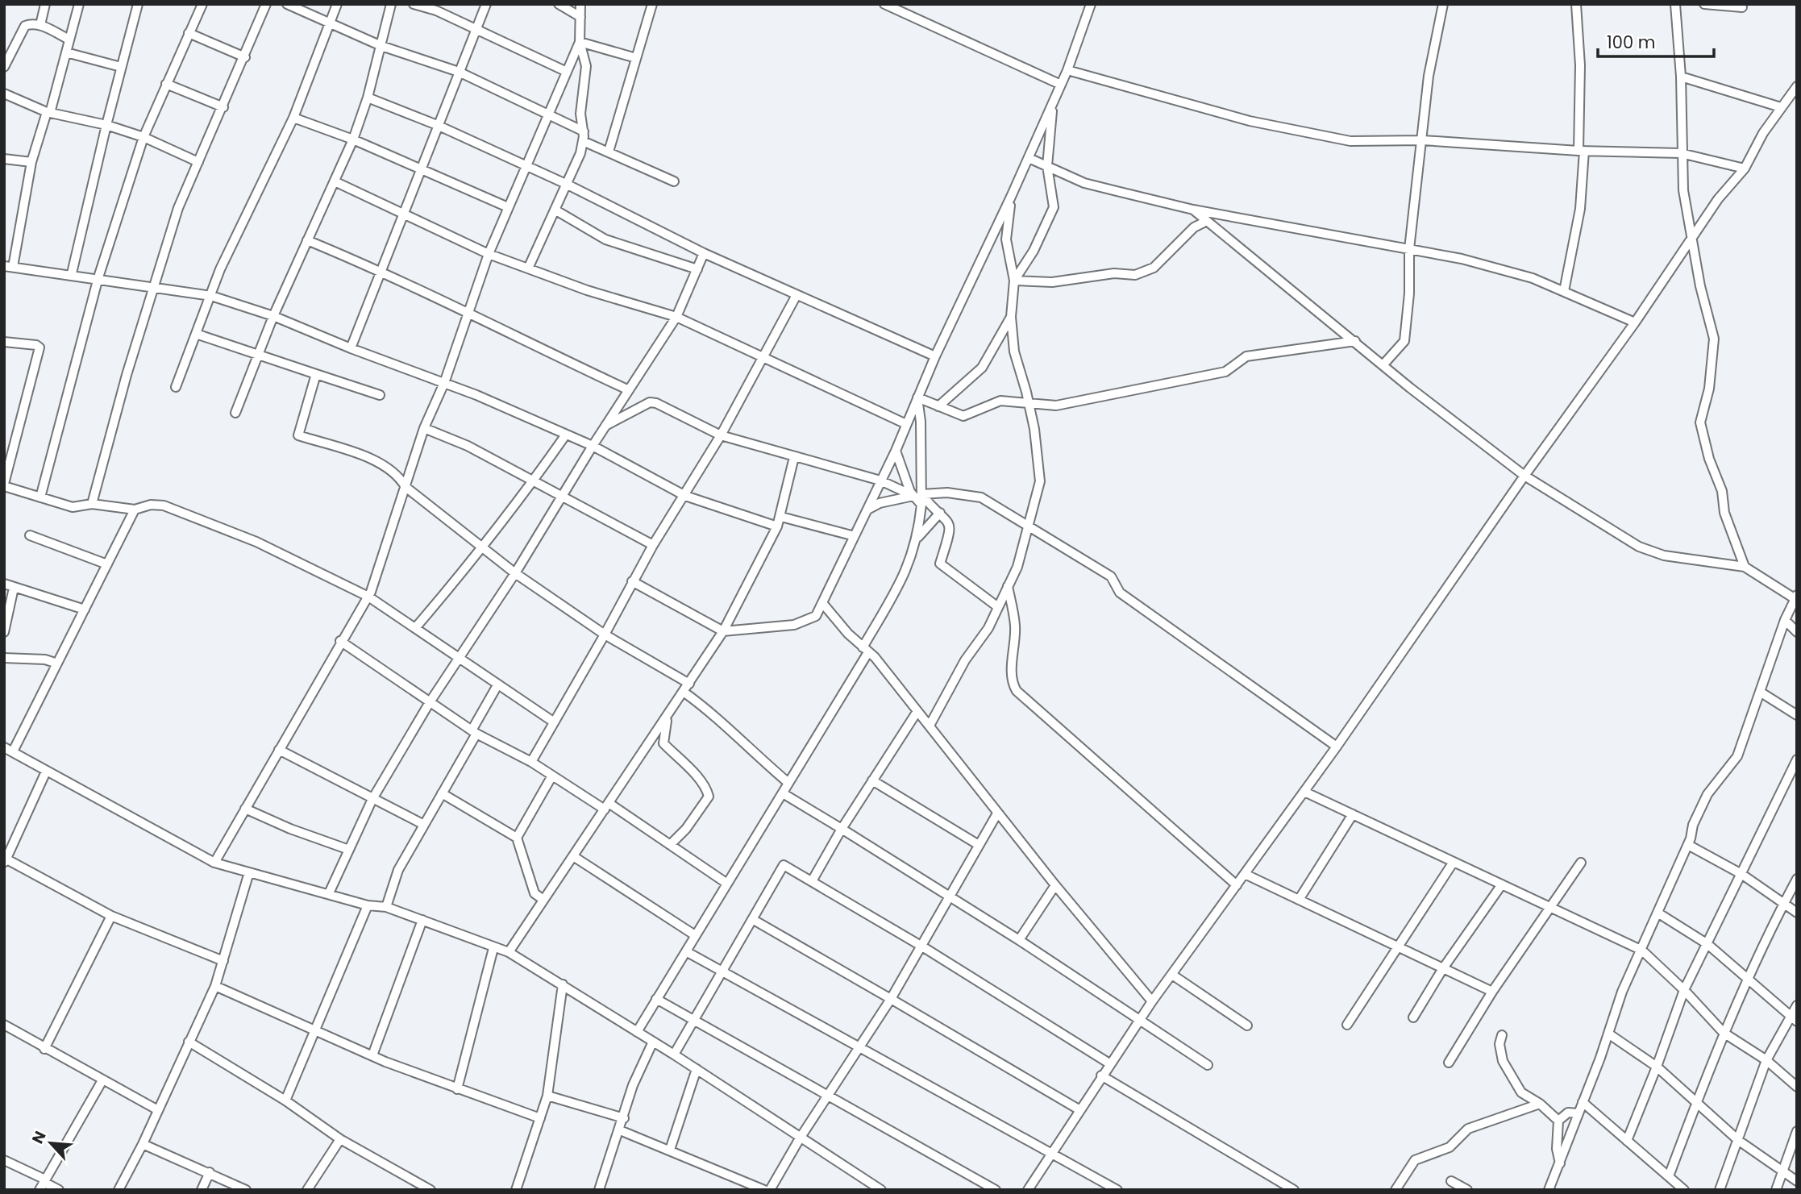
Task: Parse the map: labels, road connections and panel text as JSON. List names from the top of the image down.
{
  "scale_bar": "100 m",
  "north": "top left"
}
